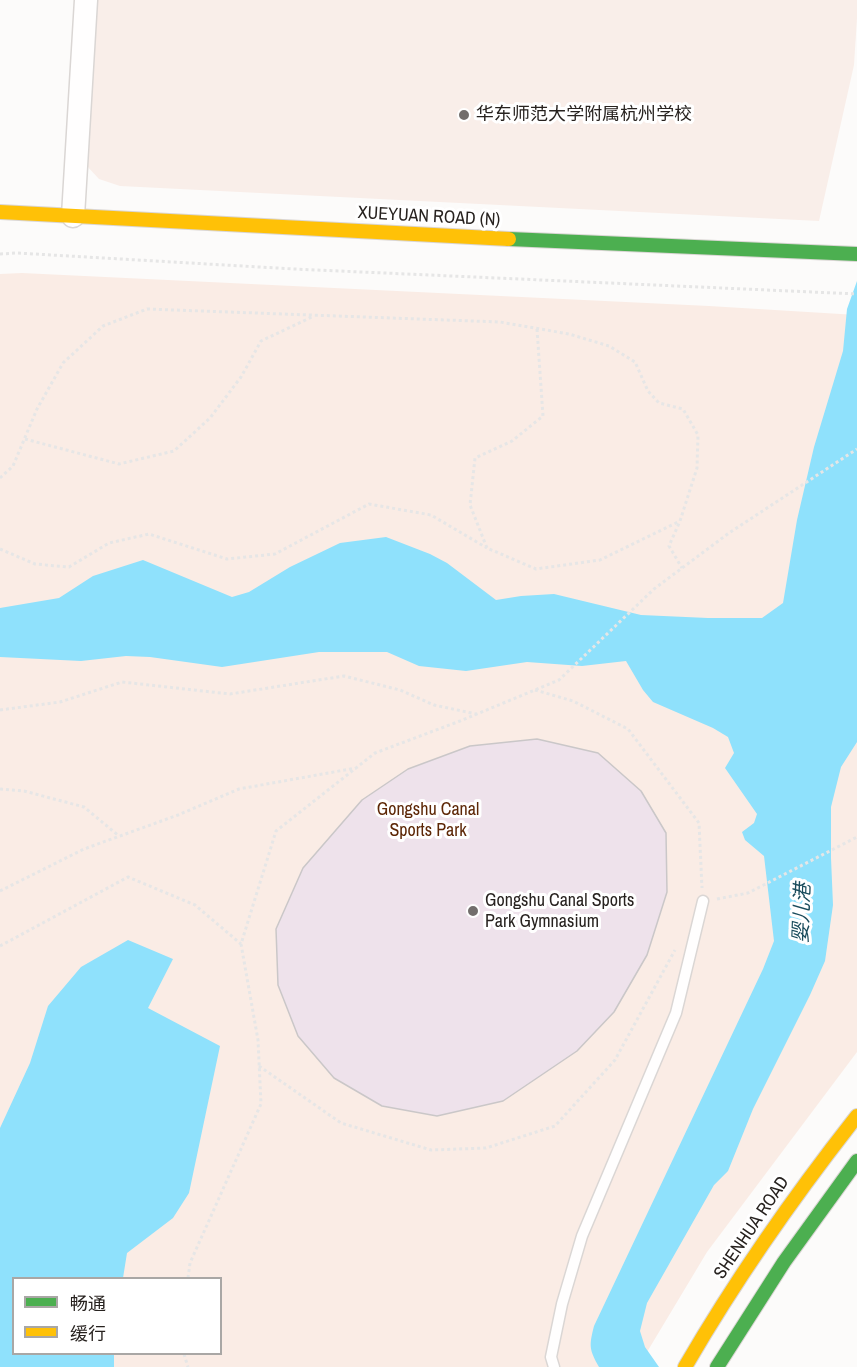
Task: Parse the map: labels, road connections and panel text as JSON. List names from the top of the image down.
{
  "streets": {
    "main road": ["XUEYUAN ROAD (N)", "SHENHUA ROAD"]
  },
  "water": ["婴儿港"],
  "parks": ["Gongshu Canal Sports Park"],
  "places": ["华东师范大学附属杭州学校", "Gongshu Canal Sports Park Gymnasium"],
  "legend": ["畅通", "缓行"]
}
